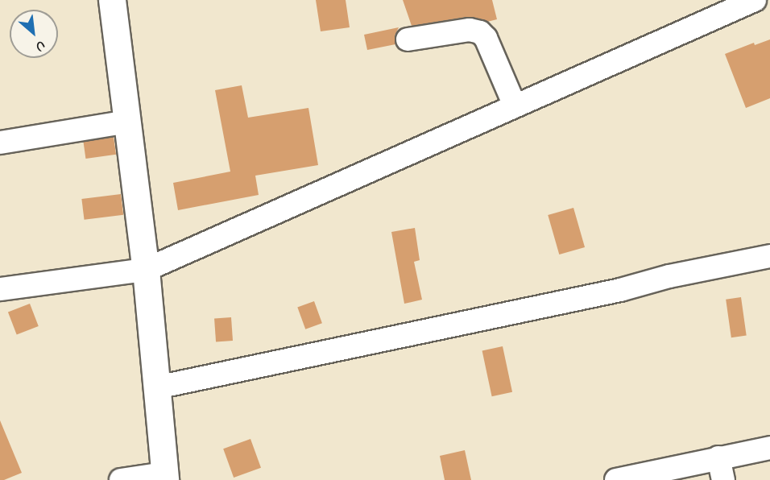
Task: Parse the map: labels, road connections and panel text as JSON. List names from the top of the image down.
{
  "north": "bottom right"
}
